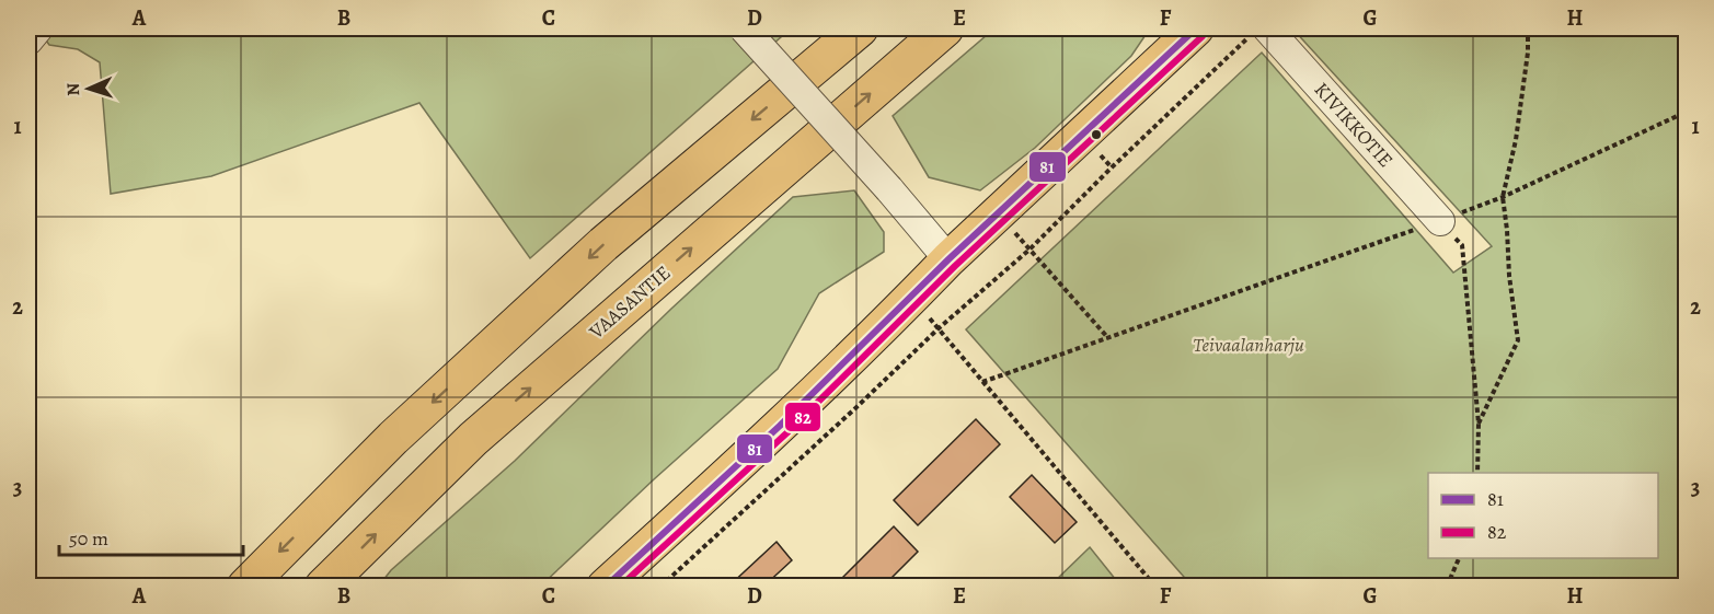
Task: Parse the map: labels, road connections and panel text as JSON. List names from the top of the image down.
{
  "streets": {
    "highway": ["VAASANTIE"],
    "street": ["KIVIKKOTIE"]
  },
  "parks": ["Teivaalanharju"],
  "lines": ["transit line 81", "transit line 82"],
  "legend": ["81", "82"],
  "scale_bar": "50 m",
  "north": "left",
  "grid": {
    "columns": [
      "A",
      "B",
      "C",
      "D",
      "E",
      "F",
      "G",
      "H"
    ],
    "rows": ["1", "2", "3"]
  }
}
